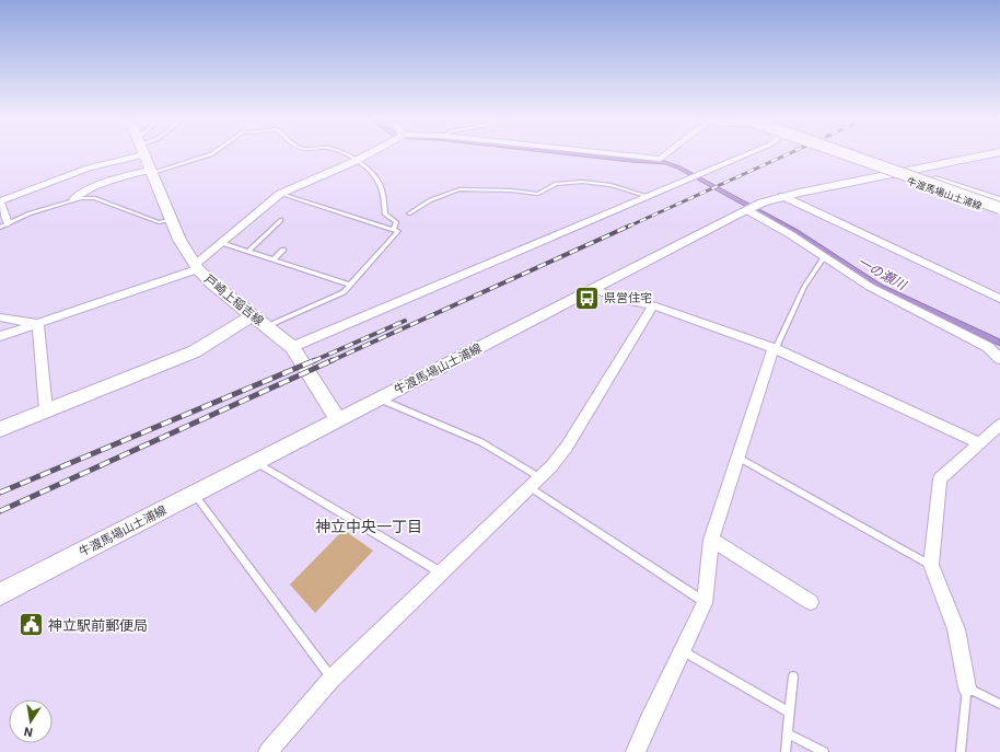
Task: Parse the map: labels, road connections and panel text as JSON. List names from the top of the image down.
{
  "streets": {
    "main road": ["牛渡馬場山土浦線", "戸崎上稲吉線"]
  },
  "crossings": [
    ["牛渡馬場山土浦線", "戸崎上稲吉線"]
  ],
  "districts": ["神立中央一丁目"],
  "water": ["一の瀬川"],
  "places": {
    "bus stop": ["県営住宅"],
    "public building": ["神立駅前郵便局"]
  },
  "north": "bottom"
}
